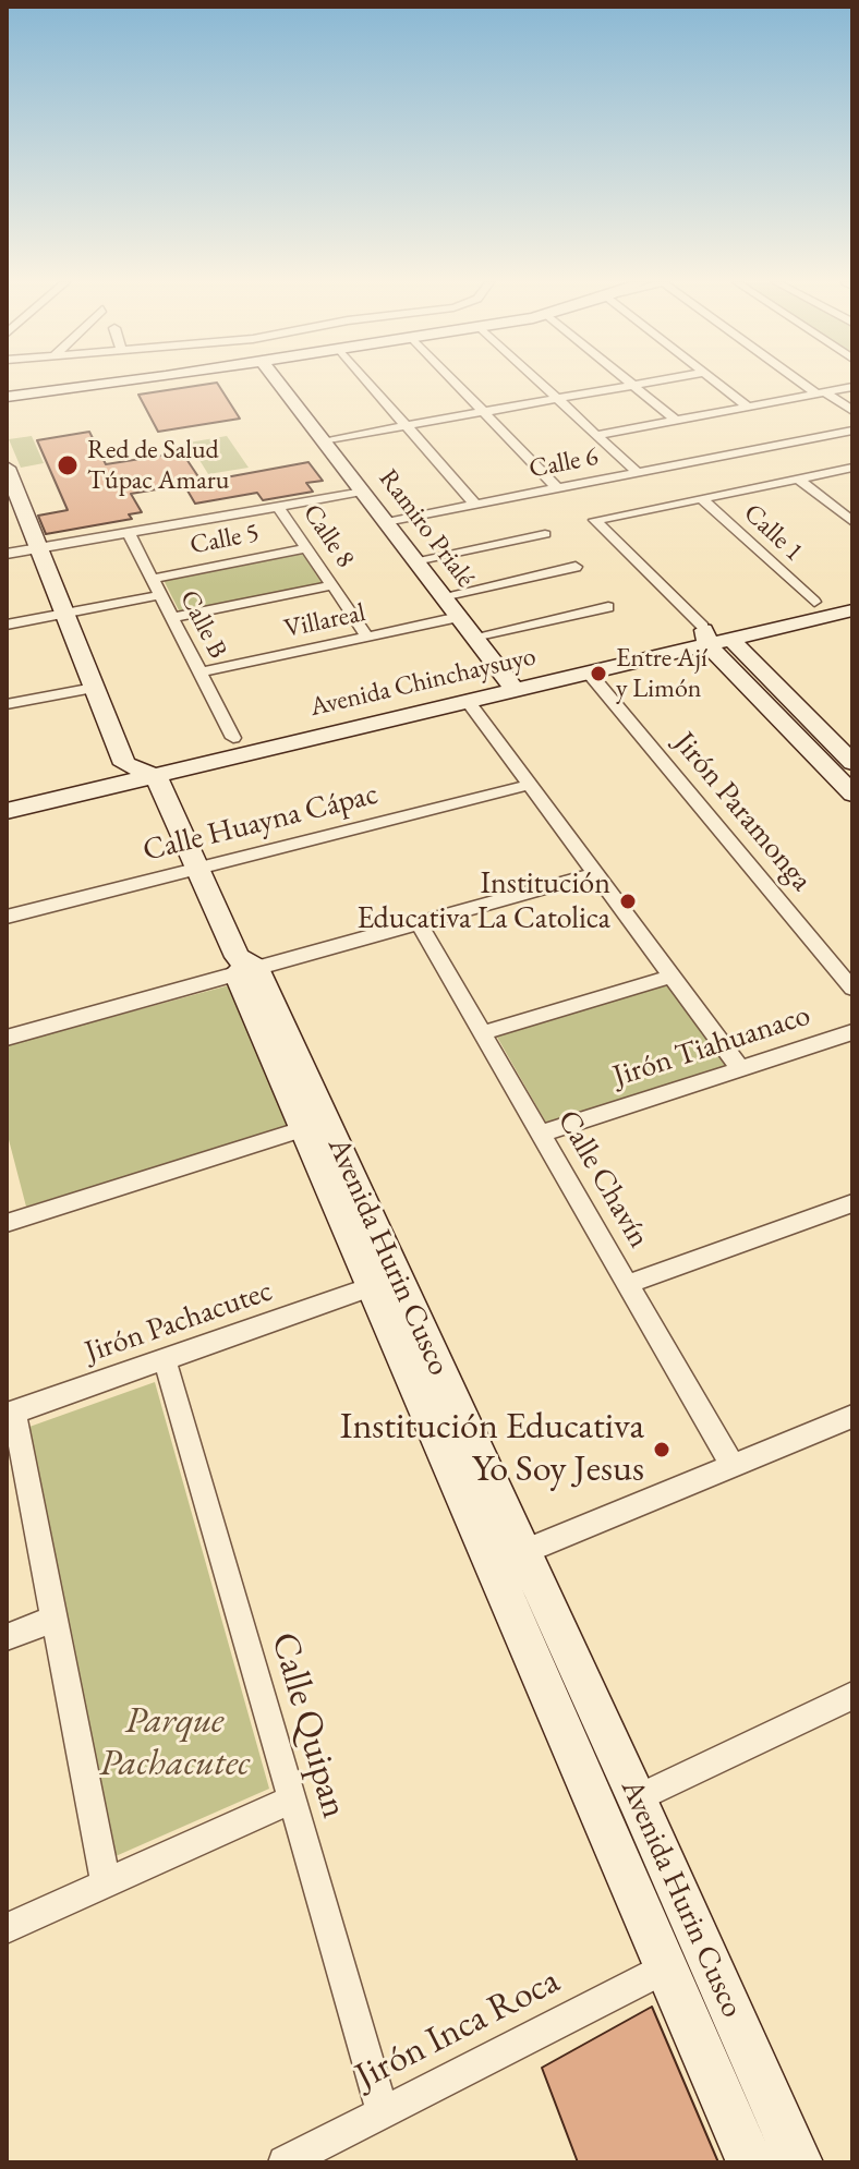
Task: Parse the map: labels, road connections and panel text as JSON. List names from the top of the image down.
{
  "streets": {
    "street": [
      "Calle 6",
      "Ramiro Prialé",
      "Calle 1",
      "Calle 8",
      "Calle 5",
      "Villareal",
      "Calle B",
      "Avenida Chinchaysuyo",
      "Jirón Paramonga",
      "Calle Huayna Cápac",
      "Jirón Tiahuanaco",
      "Calle Chavín",
      "Avenida Hurin Cusco",
      "Jirón Pachacutec",
      "Calle Quipan",
      "Jirón Inca Roca"
    ]
  },
  "crossings": [
    ["Calle 6", "Ramiro Prialé"],
    ["Ramiro Prialé", "Villareal"],
    ["Ramiro Prialé", "Avenida Chinchaysuyo"],
    ["Calle 1", "Avenida Chinchaysuyo"],
    ["Calle 8", "Calle 5"],
    ["Calle 8", "Villareal"],
    ["Calle 5", "Calle B"],
    ["Villareal", "Calle B"],
    ["Calle B", "Avenida Chinchaysuyo"],
    ["Avenida Chinchaysuyo", "Jirón Paramonga"],
    ["Avenida Chinchaysuyo", "Avenida Hurin Cusco"],
    ["Calle Huayna Cápac", "Avenida Hurin Cusco"],
    ["Jirón Tiahuanaco", "Calle Chavín"],
    ["Avenida Hurin Cusco", "Jirón Pachacutec"],
    ["Avenida Hurin Cusco", "Jirón Inca Roca"],
    ["Jirón Pachacutec", "Calle Quipan"],
    ["Calle Quipan", "Jirón Inca Roca"]
  ],
  "parks": ["Parque Pachacutec"],
  "places": [
    "Red de Salud Túpac Amaru",
    "Entre Ají y Limón",
    "Institución Educativa La Catolica",
    "Institución Educativa Yo Soy Jesus"
  ]
}
